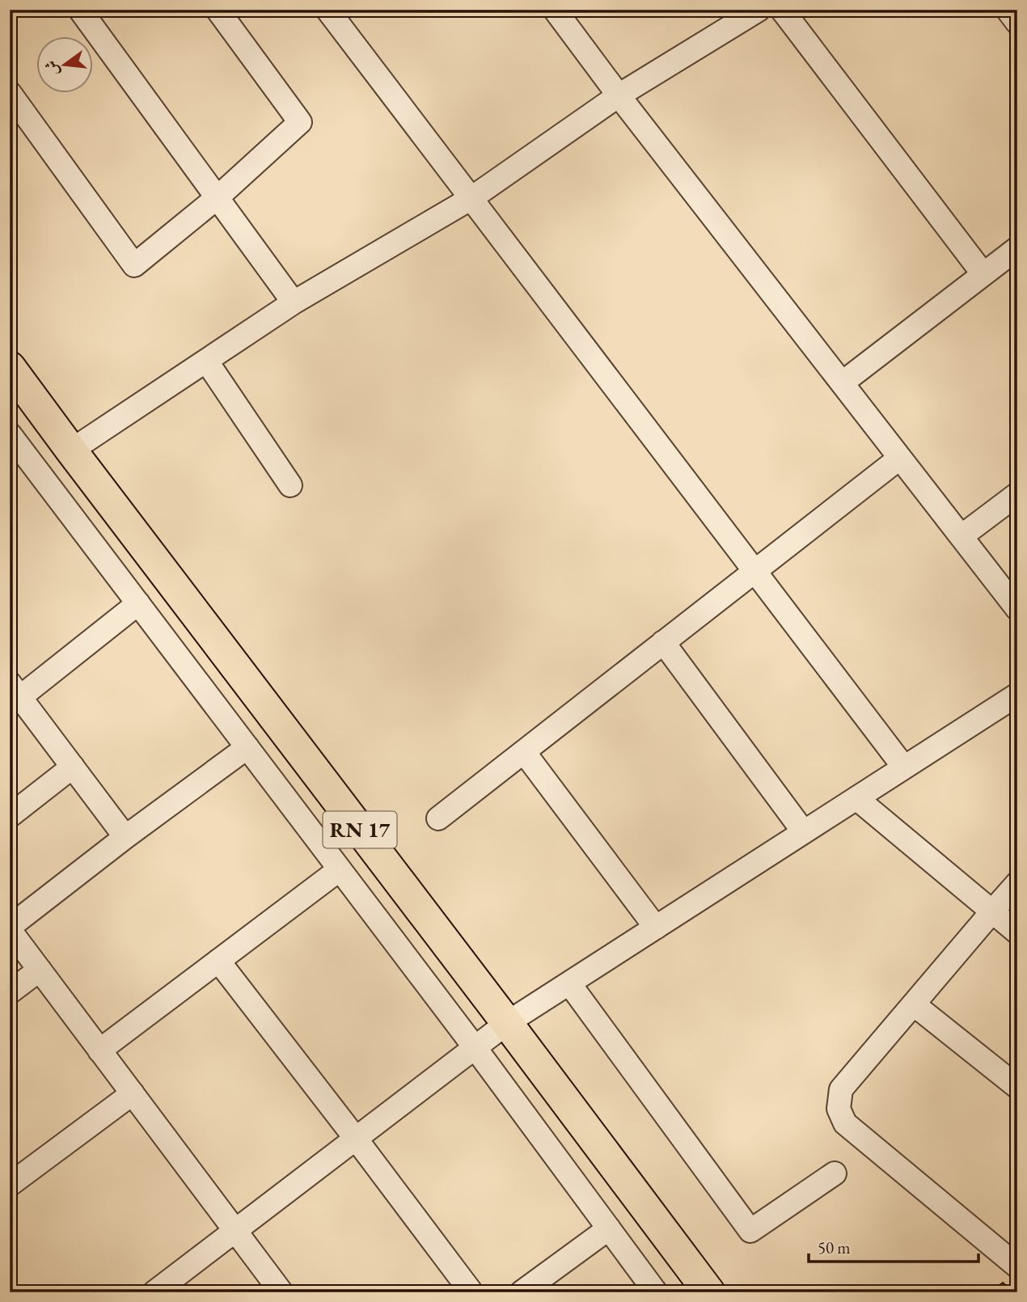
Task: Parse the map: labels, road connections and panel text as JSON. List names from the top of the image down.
{
  "streets": {
    "main road": ["RN 17"]
  },
  "scale_bar": "50 m",
  "north": "left"
}
